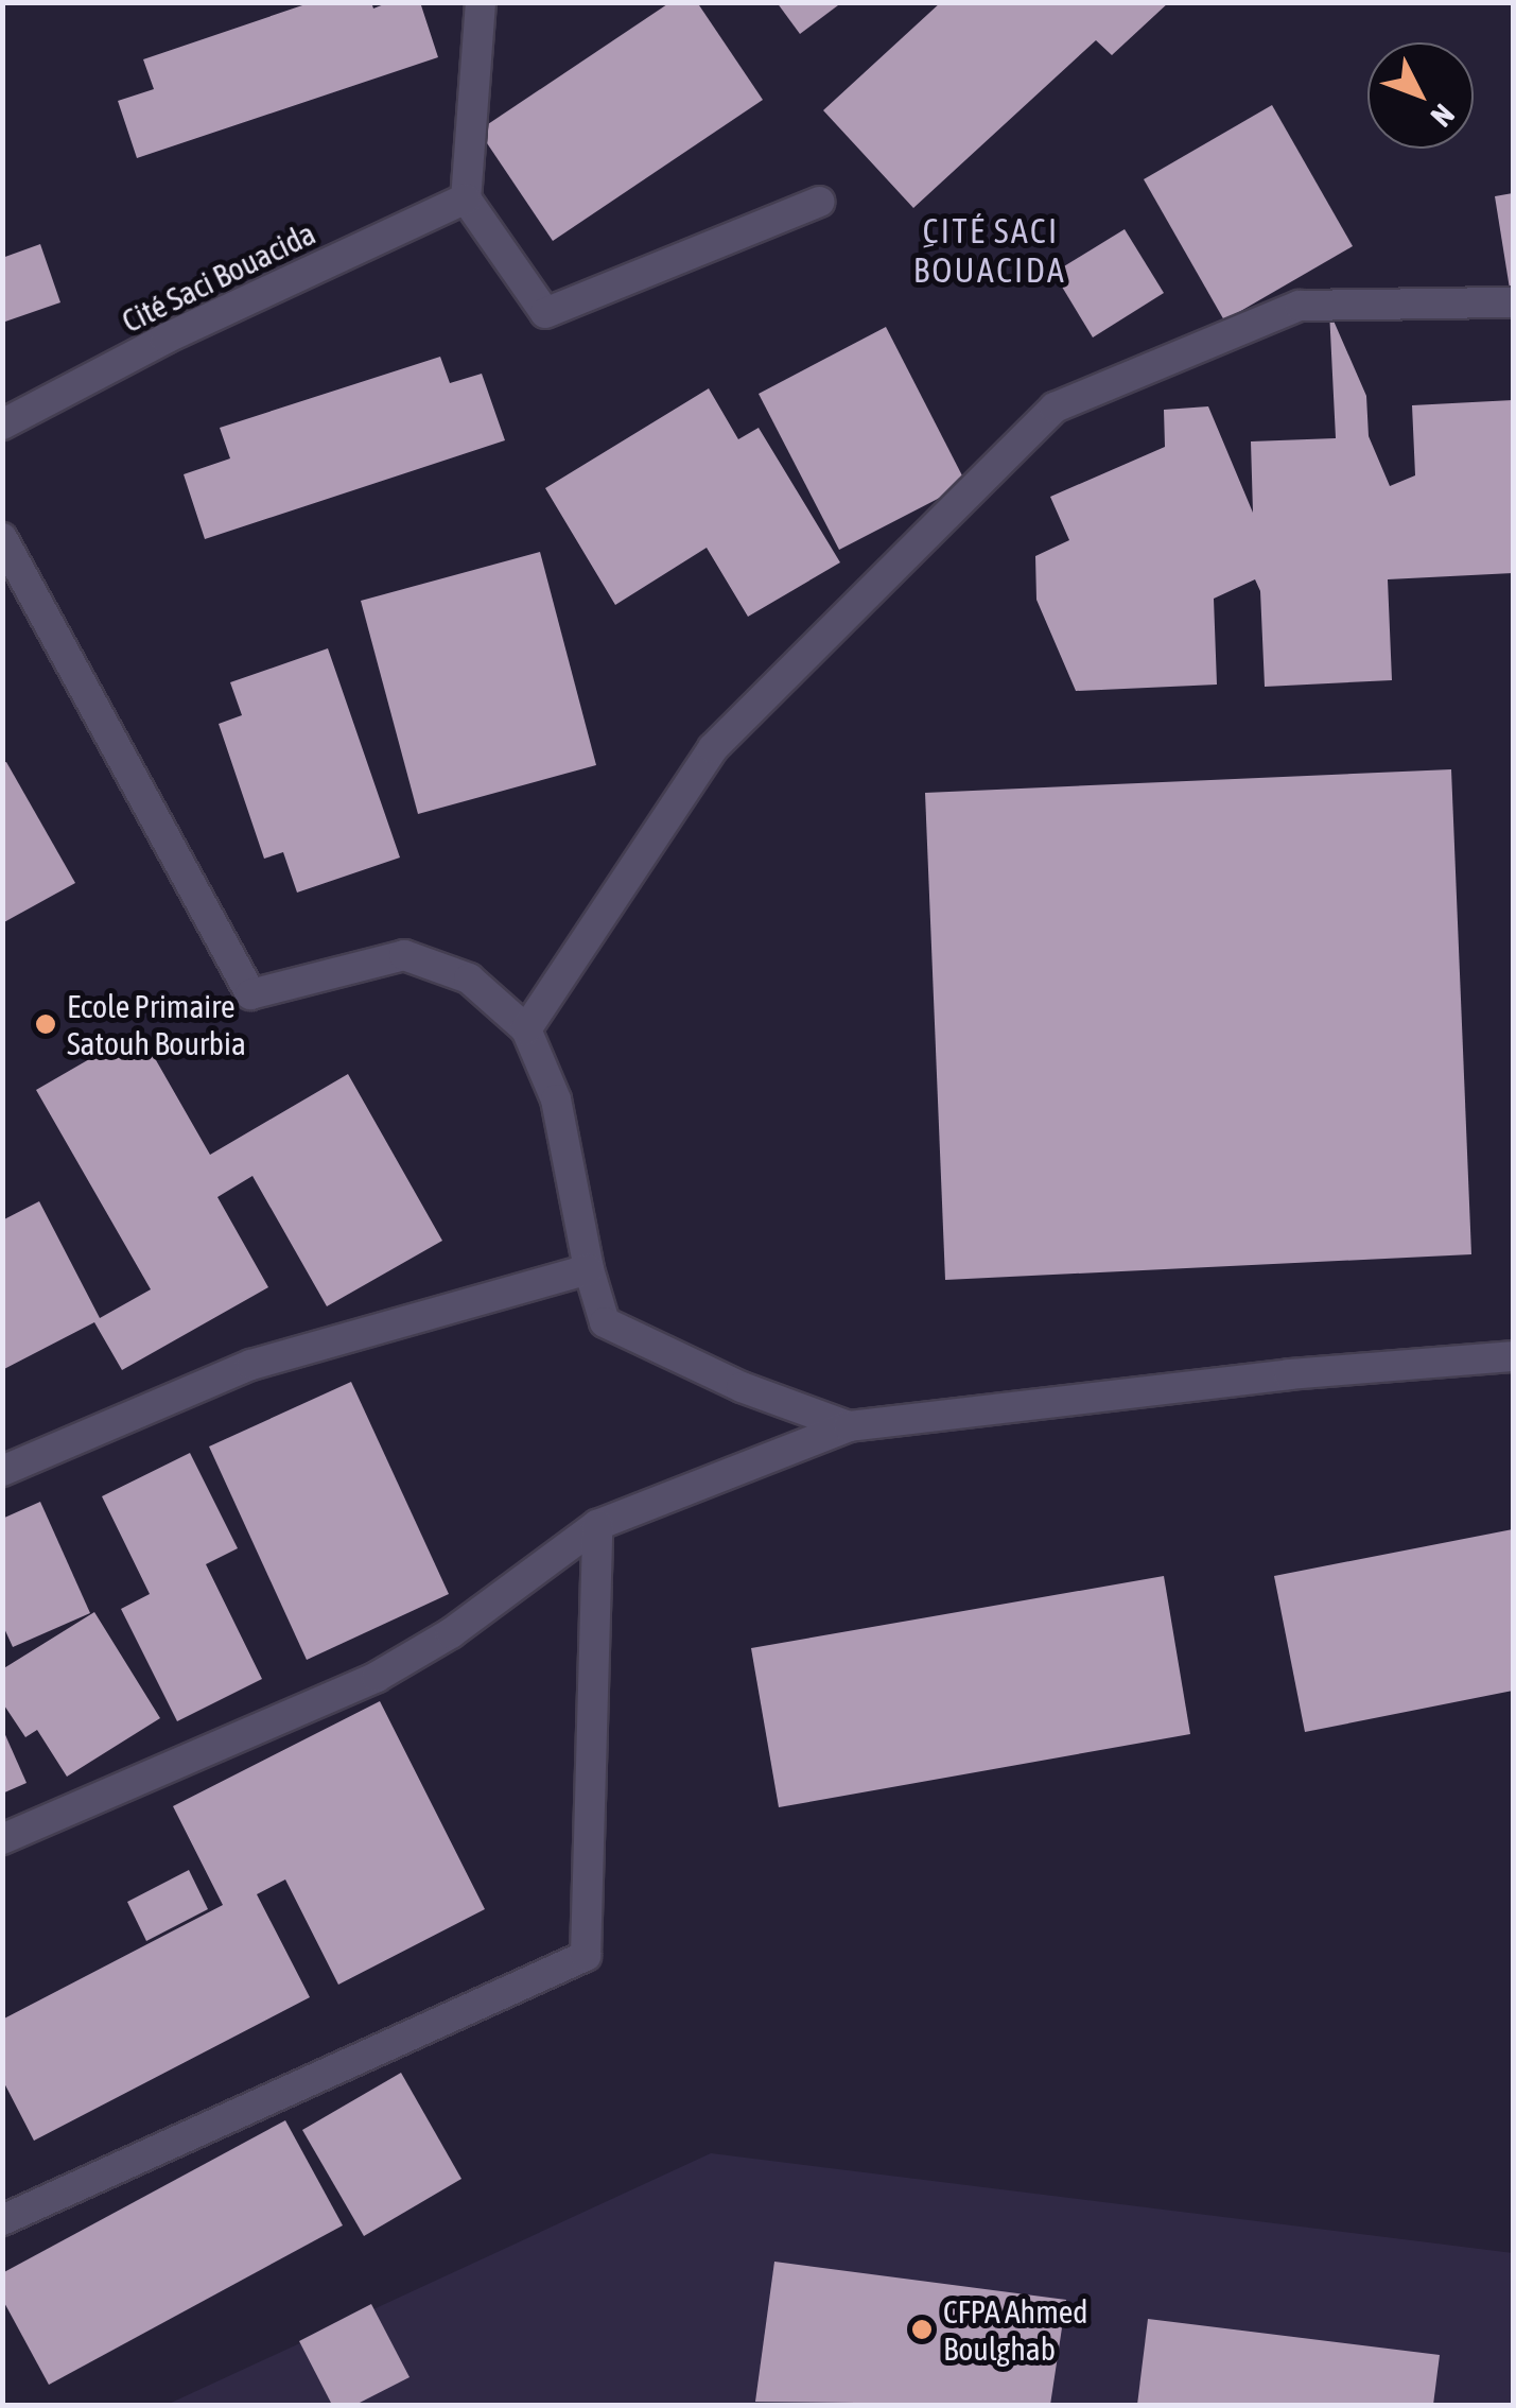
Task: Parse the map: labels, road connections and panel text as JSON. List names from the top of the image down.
{
  "streets": {
    "street": ["Cité Saci Bouacida"]
  },
  "districts": ["ِCITÉ SACI BOUACIDA"],
  "places": ["Ecole Primaire Satouh Bourbia", "CFPA Ahmed Boulghab"],
  "north": "bottom right"
}
